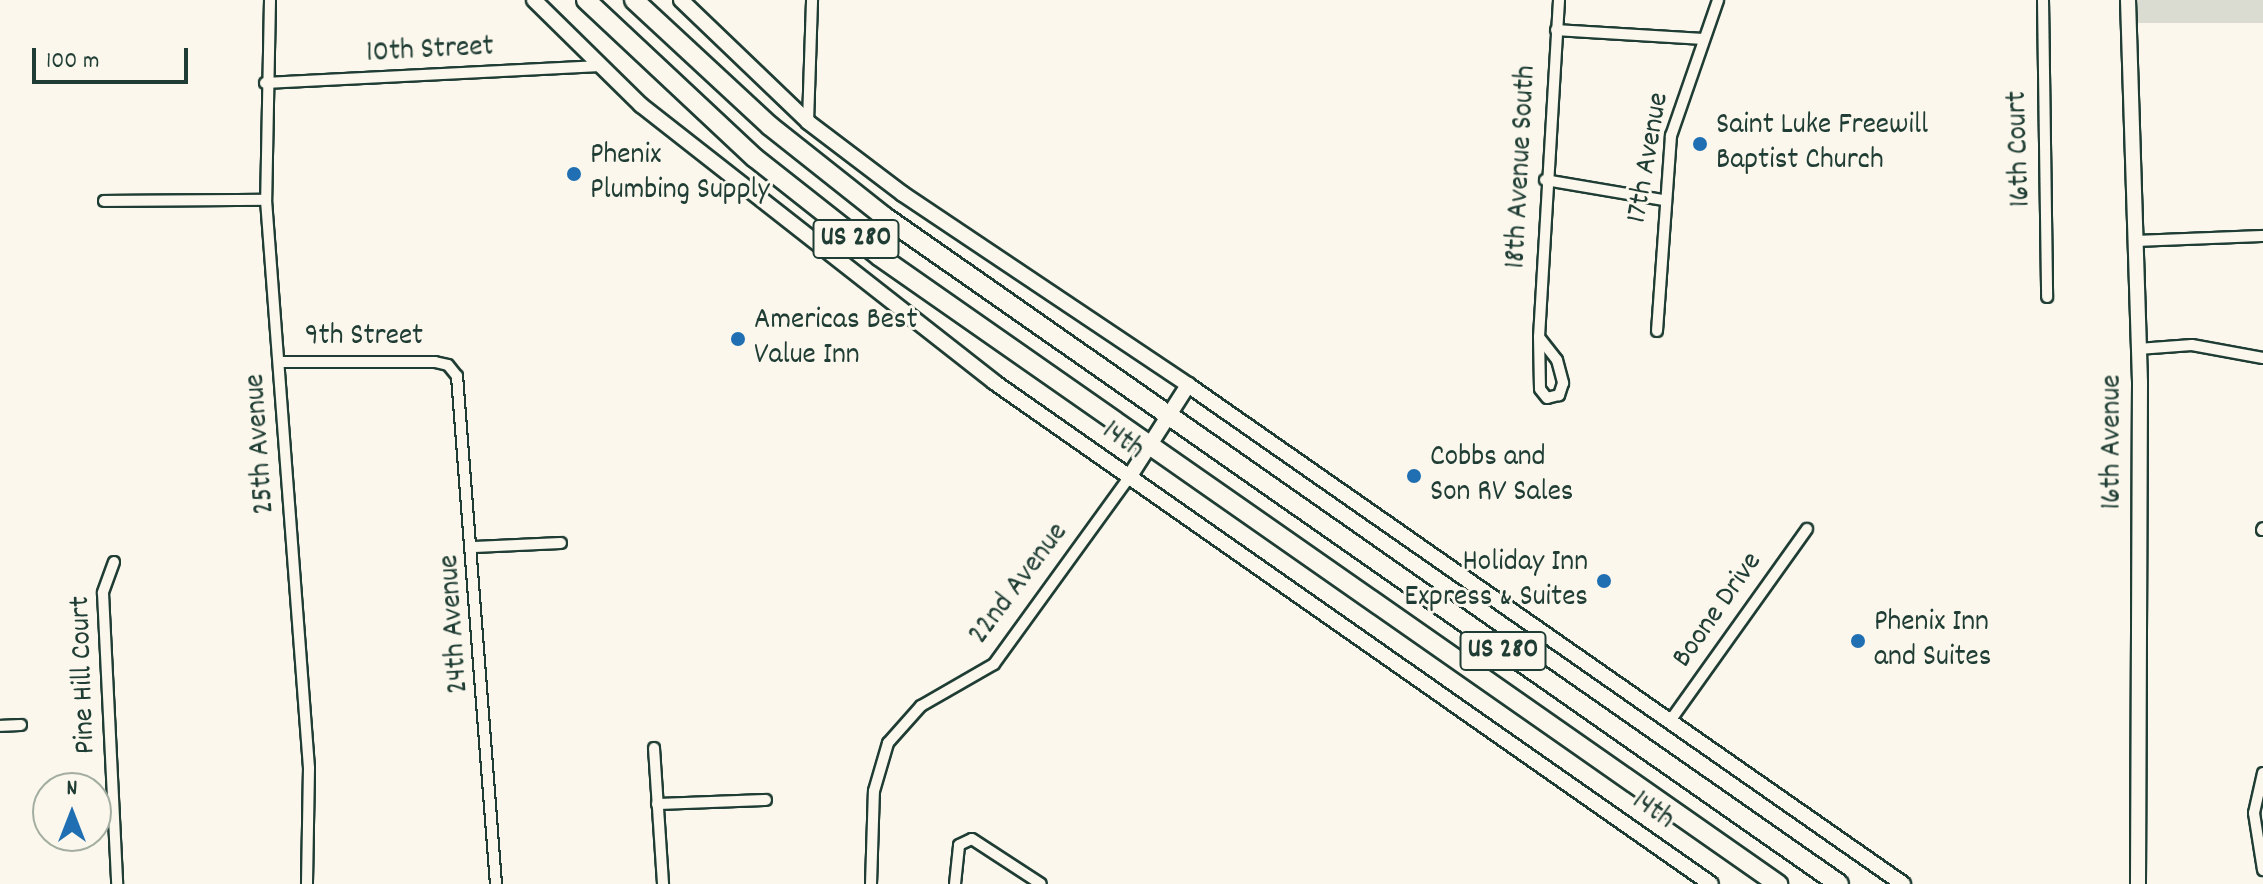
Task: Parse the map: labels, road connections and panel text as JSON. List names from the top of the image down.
{
  "streets": {
    "highway": ["US 280"],
    "street": [
      "10th Street",
      "16th Court",
      "17th Avenue",
      "18th Avenue South",
      "9th Street",
      "14th",
      "16th Avenue",
      "25th Avenue",
      "22nd Avenue",
      "Boone Drive",
      "24th Avenue",
      "Pine Hill Court"
    ]
  },
  "crossings": [
    ["10th Street", "14th"],
    ["10th Street", "25th Avenue"],
    ["US 280", "22nd Avenue"],
    ["9th Street", "25th Avenue"],
    ["9th Street", "24th Avenue"],
    ["14th", "22nd Avenue"]
  ],
  "places": [
    "Saint Luke Freewill Baptist Church",
    "Phenix Plumbing Supply",
    "Americas Best Value Inn",
    "Cobbs and Son RV Sales",
    "Holiday Inn Express & Suites",
    "Phenix Inn and Suites"
  ],
  "scale_bar": "100 m",
  "north": "top"
}
